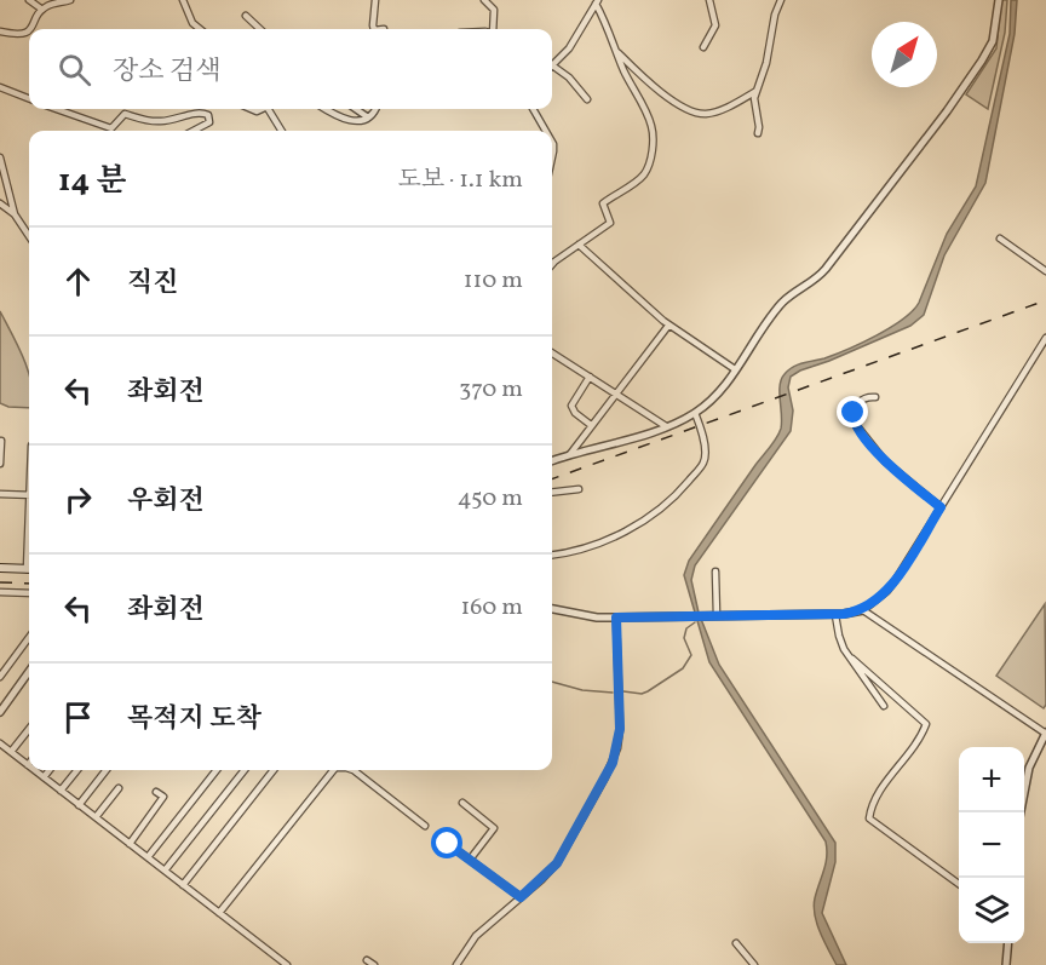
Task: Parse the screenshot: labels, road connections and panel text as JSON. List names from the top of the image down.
{
  "north": "top right",
  "page": {
    "search": "장소 검색",
    "heading": ["14 분", "도보 · 1.1 km"],
    "list": [
      ["직진", "110 m"],
      ["좌회전", "370 m"],
      ["우회전", "450 m"],
      ["좌회전", "160 m"],
      "목적지 도착"
    ],
    "map_buttons": ["+", "−"]
  }
}
